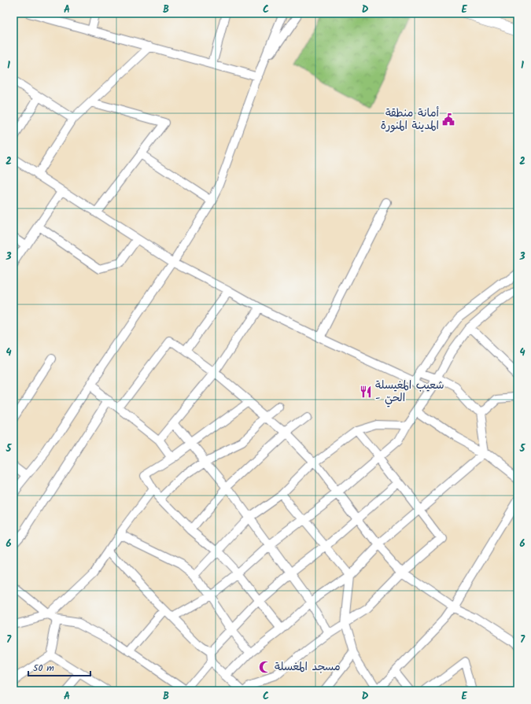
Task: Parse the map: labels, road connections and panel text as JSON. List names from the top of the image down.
{
  "places": {
    "public building": ["أمانة منطقة المدينة المنورة"],
    "restaurant": ["شعيب المغيسلة - الحيّ"],
    "mosque": ["مسجد المغسلة"]
  },
  "scale_bar": "50 m",
  "grid": {
    "columns": [
      "A",
      "B",
      "C",
      "D",
      "E"
    ],
    "rows": [
      "1",
      "2",
      "3",
      "4",
      "5",
      "6",
      "7"
    ]
  }
}
